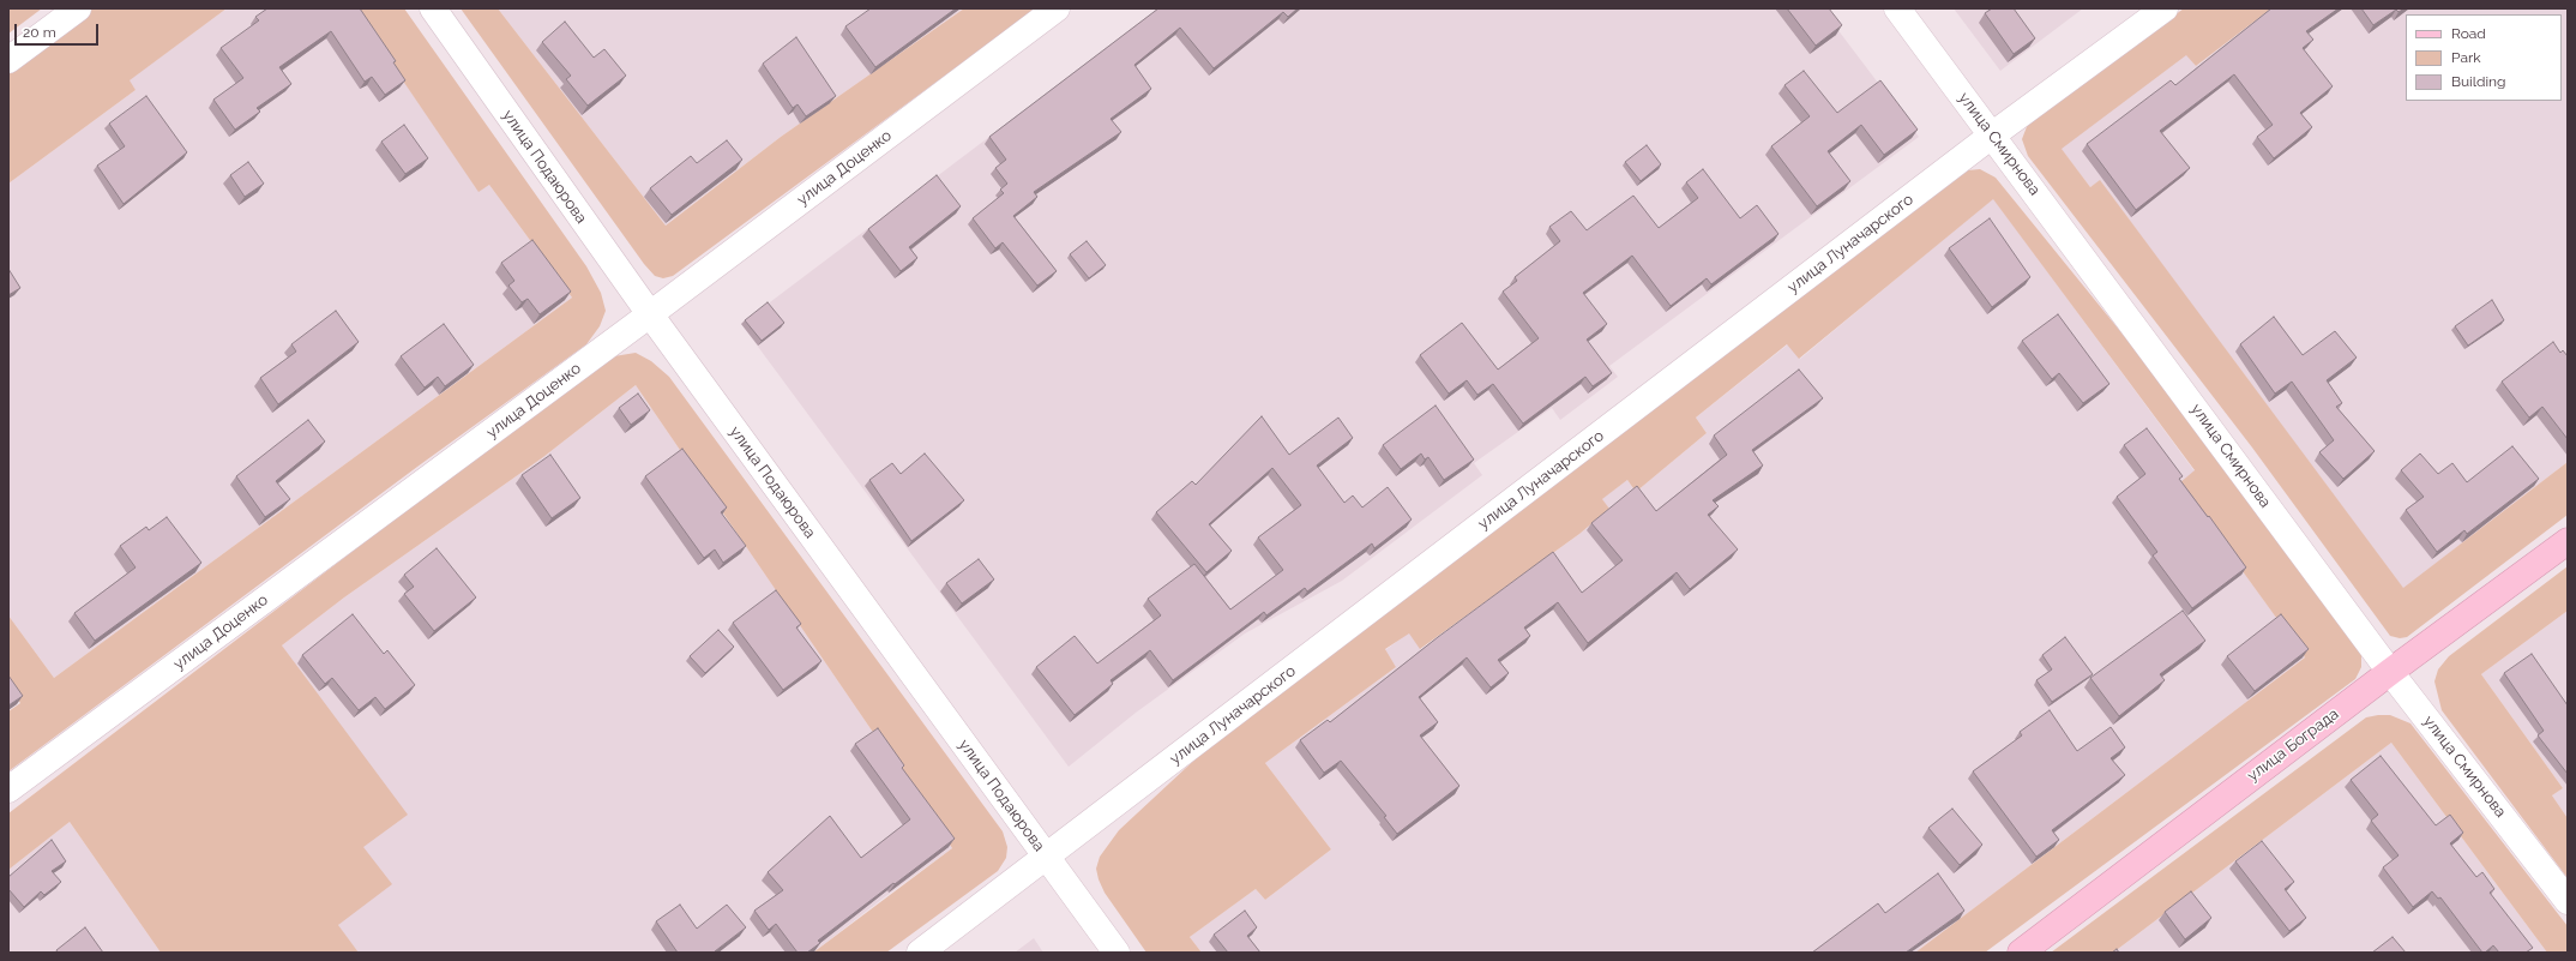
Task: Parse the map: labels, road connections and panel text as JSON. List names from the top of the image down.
{
  "streets": {
    "street": [
      "улица Смирнова",
      "улица Подаюрова",
      "улица Доценко",
      "улица Луначарского",
      "улица Бограда"
    ]
  },
  "crossings": [
    ["улица Смирнова", "улица Луначарского"],
    ["улица Смирнова", "улица Бограда"],
    ["улица Подаюрова", "улица Доценко"],
    ["улица Подаюрова", "улица Луначарского"]
  ],
  "legend": ["Road", "Park", "Building"],
  "scale_bar": "20 m"
}
